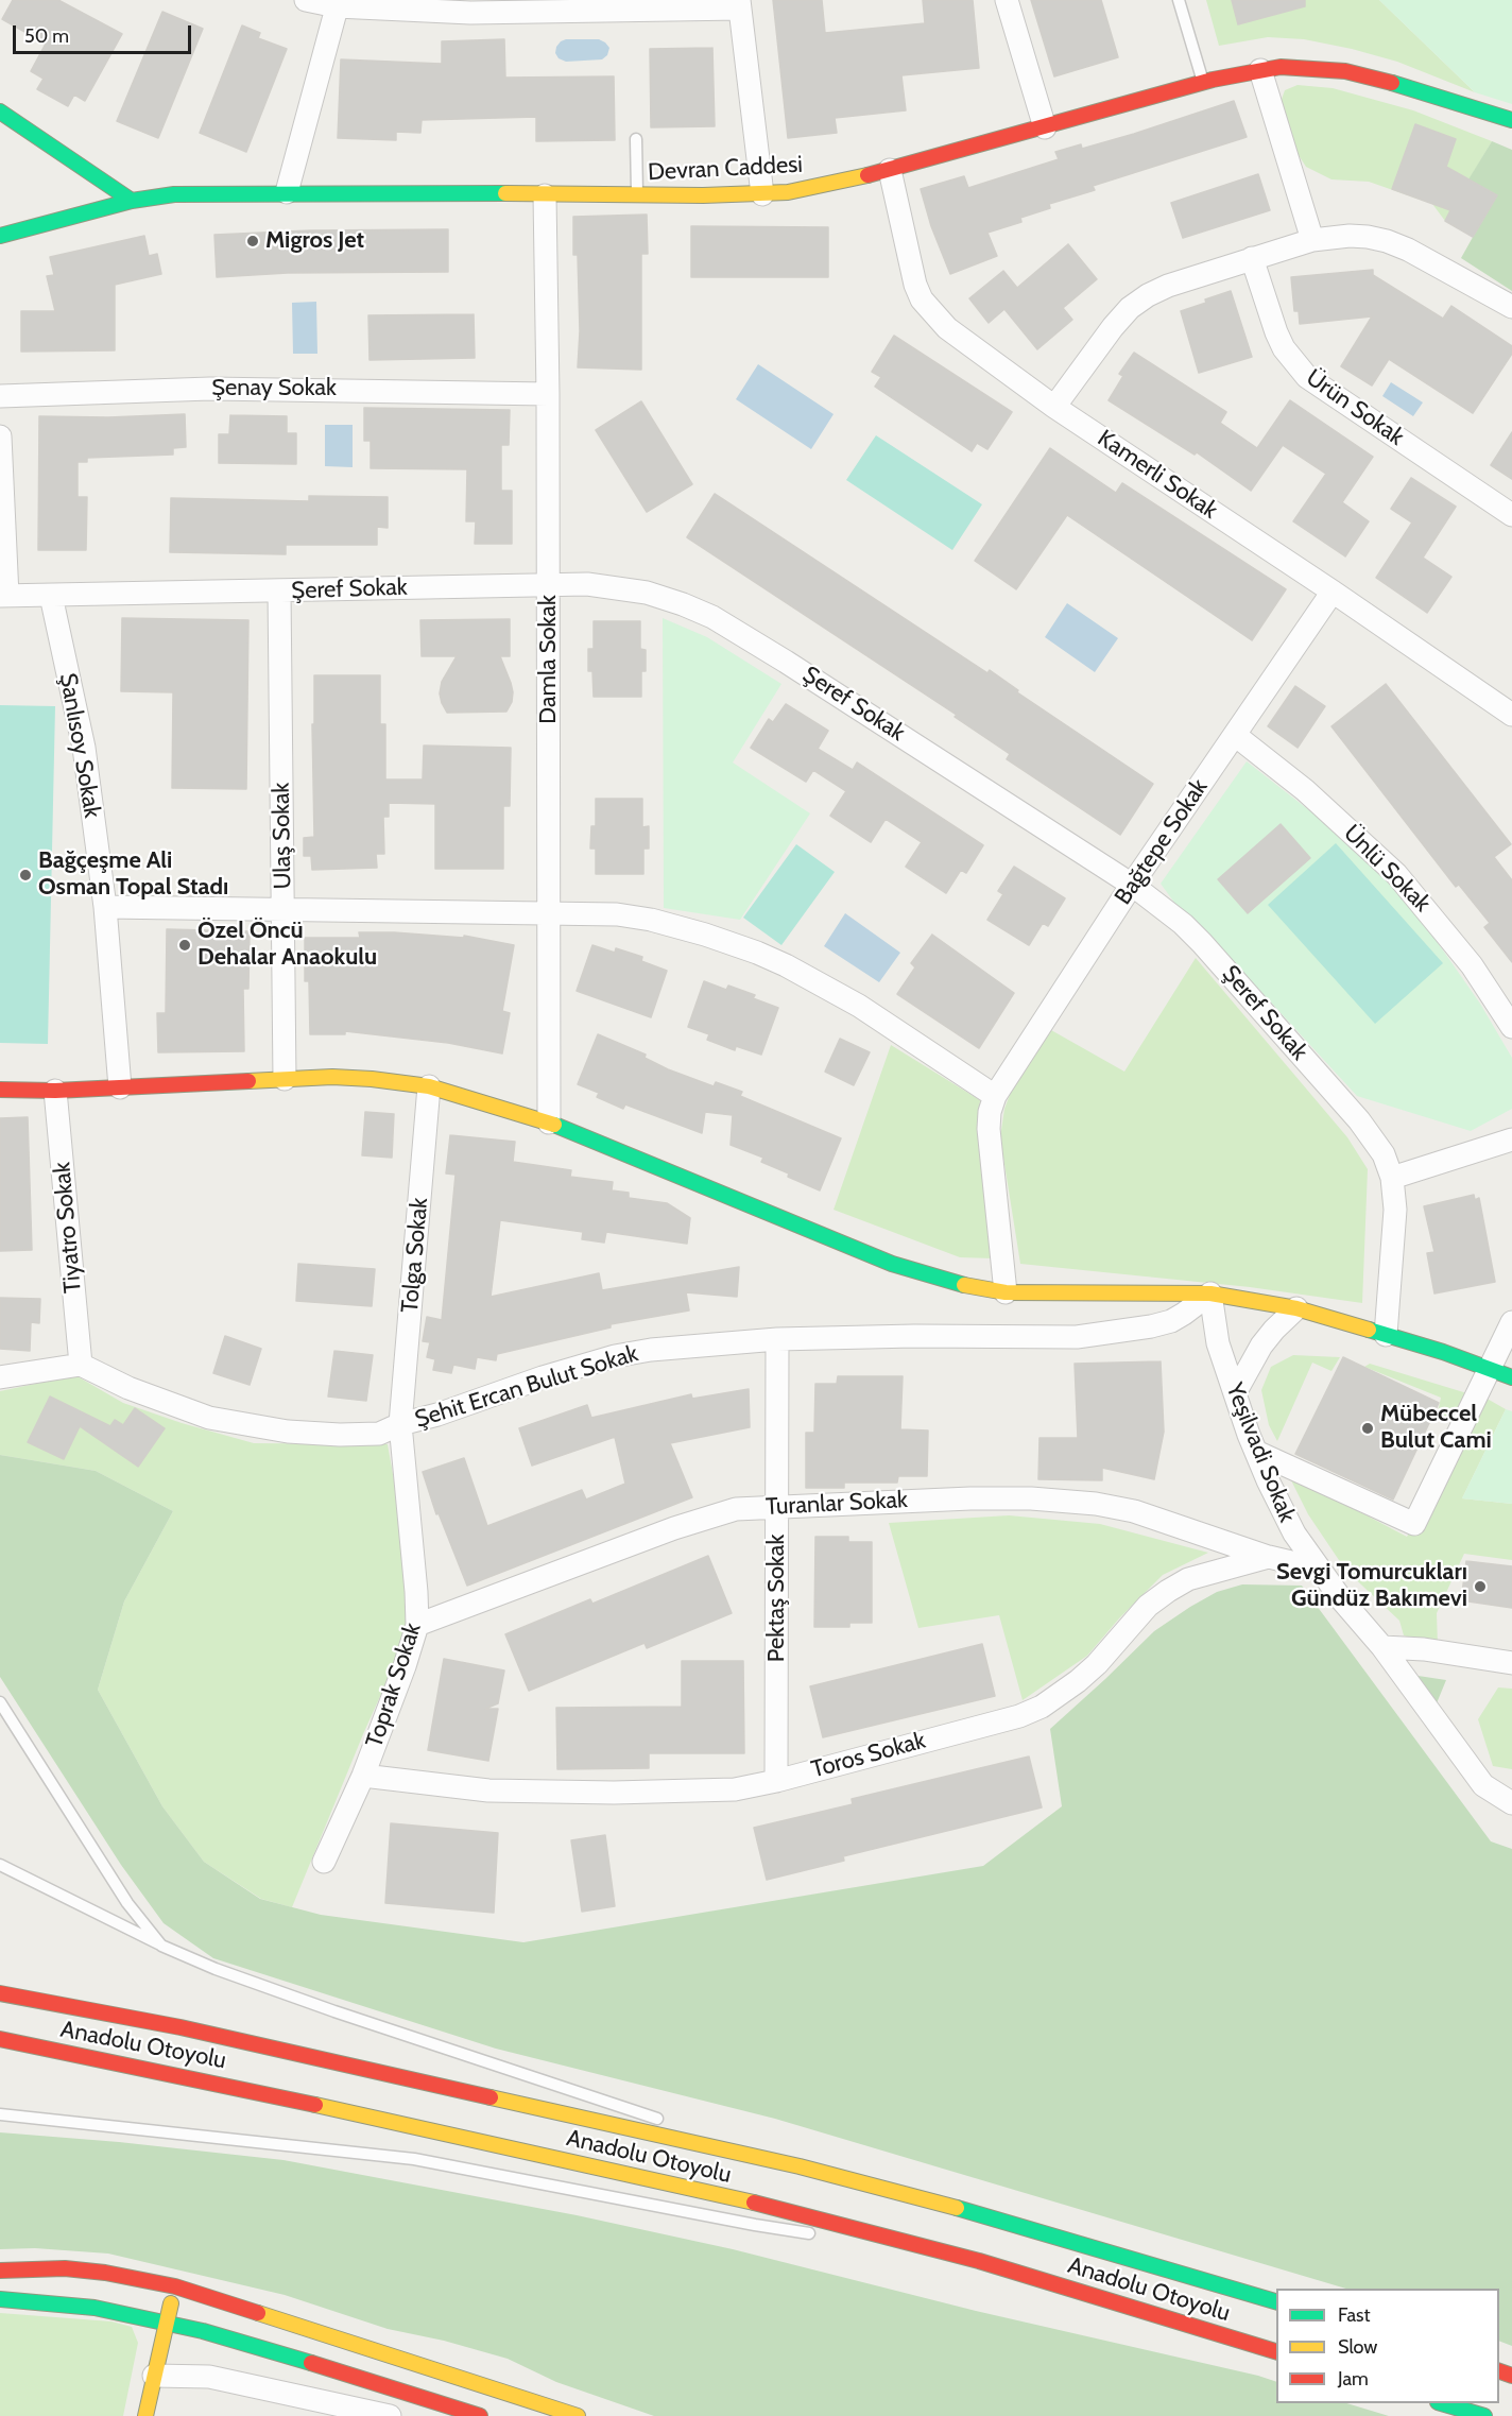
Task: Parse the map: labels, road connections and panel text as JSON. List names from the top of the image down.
{
  "streets": {
    "main road": ["Devran Caddesi", "Anadolu Otoyolu"],
    "street": [
      "Şenay Sokak",
      "Ürün Sokak",
      "Kamerli Sokak",
      "Şeref Sokak",
      "Damla Sokak",
      "Şanlısoy Sokak",
      "Ulaş Sokak",
      "Bağtepe Sokak",
      "Ünlü Sokak",
      "Tiyatro Sokak",
      "Tolga Sokak",
      "Şehit Ercan Bulut Sokak",
      "Yeşilvadi Sokak",
      "Turanlar Sokak",
      "Pektaş Sokak",
      "Toprak Sokak",
      "Toros Sokak"
    ]
  },
  "crossings": [
    ["Devran Caddesi", "Kamerli Sokak"],
    ["Devran Caddesi", "Damla Sokak"],
    ["Şenay Sokak", "Damla Sokak"],
    ["Kamerli Sokak", "Bağtepe Sokak"],
    ["Şeref Sokak", "Damla Sokak"],
    ["Şeref Sokak", "Şanlısoy Sokak"],
    ["Şeref Sokak", "Ulaş Sokak"],
    ["Şeref Sokak", "Bağtepe Sokak"],
    ["Bağtepe Sokak", "Ünlü Sokak"],
    ["Tiyatro Sokak", "Şehit Ercan Bulut Sokak"],
    ["Tolga Sokak", "Şehit Ercan Bulut Sokak"],
    ["Tolga Sokak", "Toprak Sokak"],
    ["Şehit Ercan Bulut Sokak", "Yeşilvadi Sokak"],
    ["Şehit Ercan Bulut Sokak", "Pektaş Sokak"],
    ["Şehit Ercan Bulut Sokak", "Toprak Sokak"],
    ["Yeşilvadi Sokak", "Toros Sokak"],
    ["Turanlar Sokak", "Pektaş Sokak"],
    ["Turanlar Sokak", "Toprak Sokak"],
    ["Turanlar Sokak", "Toros Sokak"],
    ["Pektaş Sokak", "Toros Sokak"],
    ["Toprak Sokak", "Toros Sokak"]
  ],
  "places": [
    "Migros Jet",
    "Bağçeşme Ali Osman Topal Stadı",
    "Özel Öncü Dehalar Anaokulu",
    "Mübeccel Bulut Cami",
    "Sevgi Tomurcukları Gündüz Bakımevi"
  ],
  "legend": ["Fast", "Slow", "Jam"],
  "scale_bar": "50 m"
}
